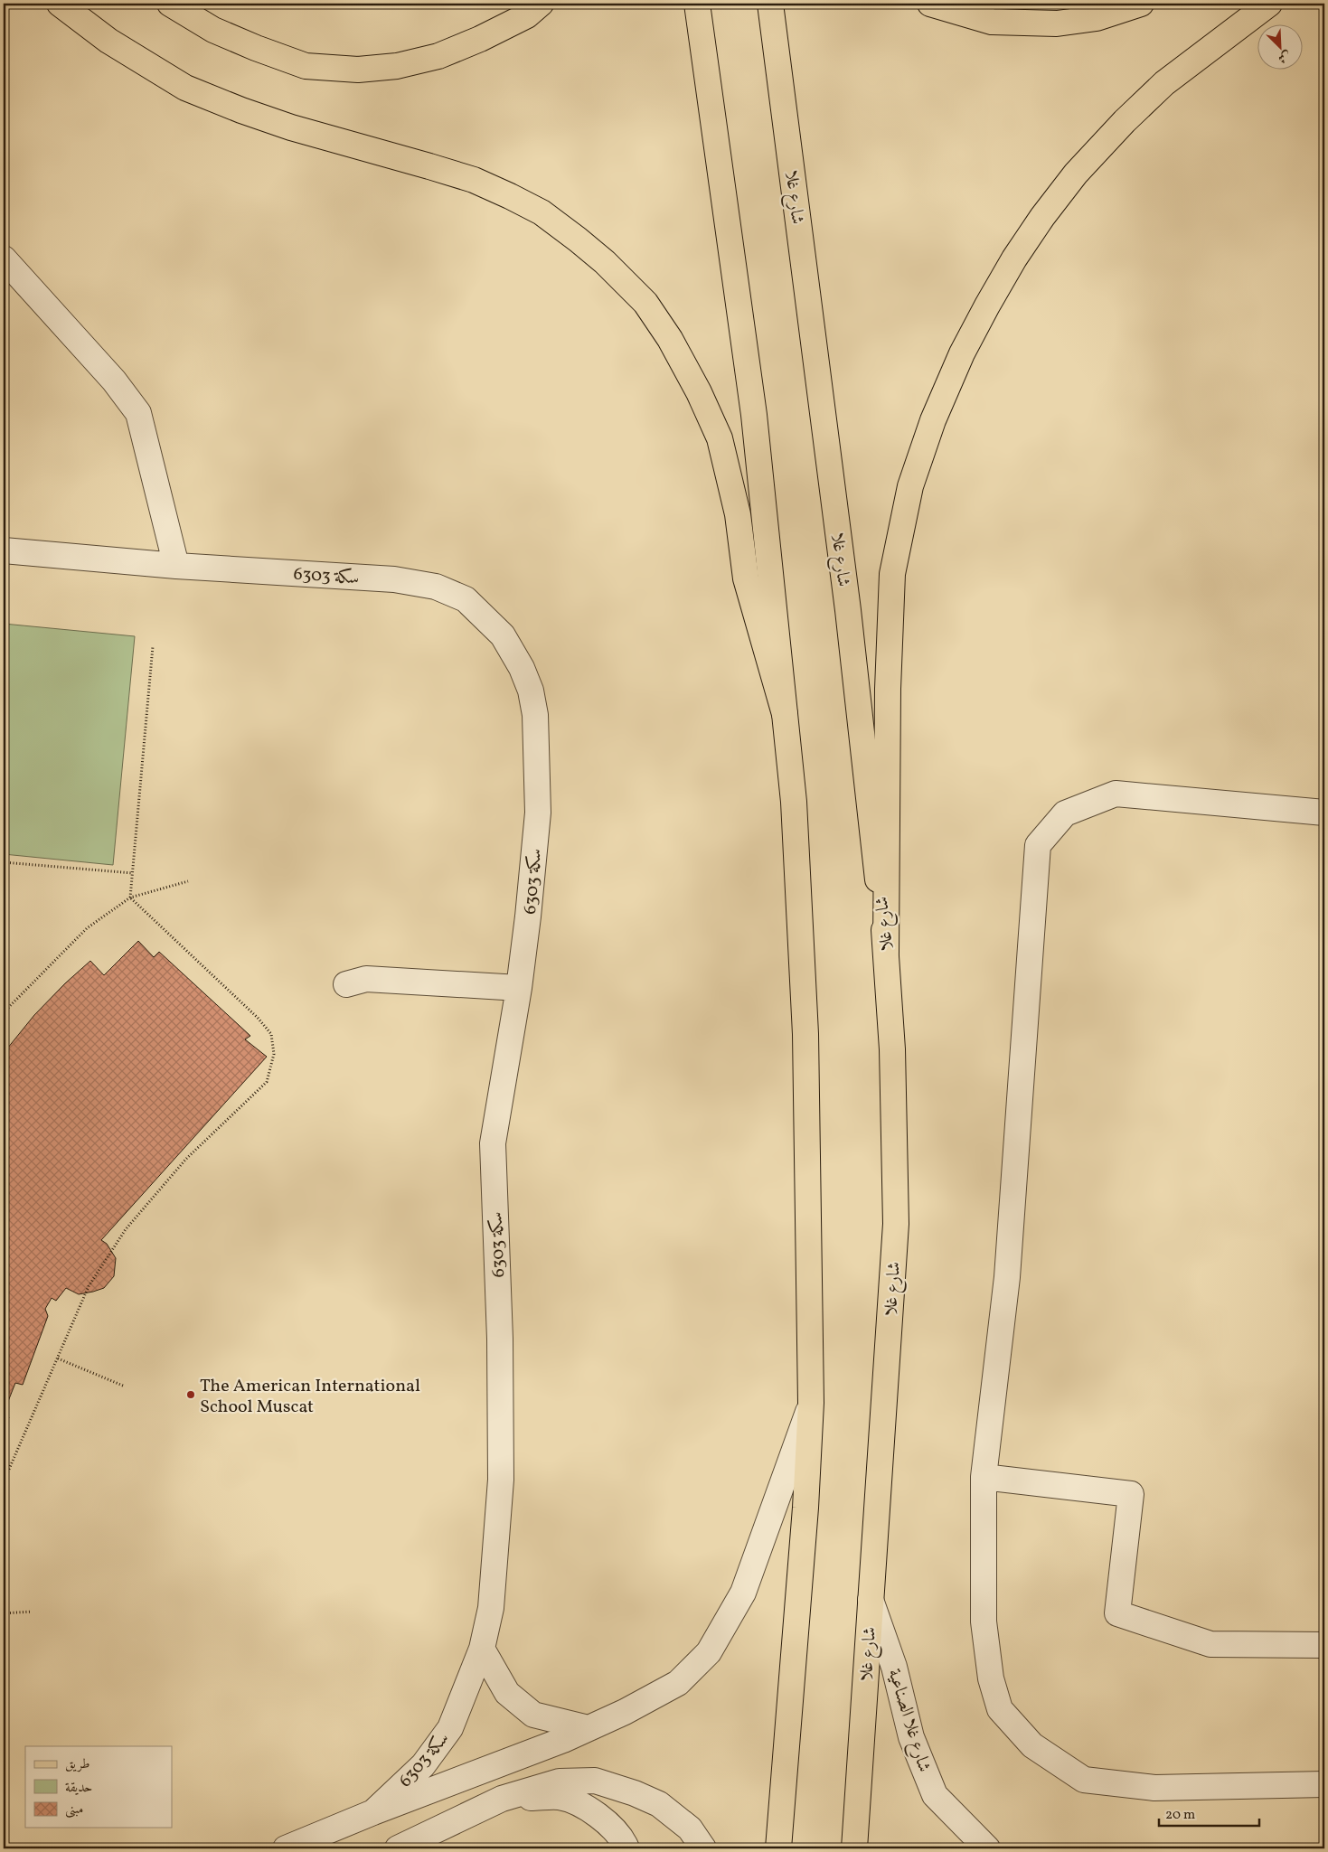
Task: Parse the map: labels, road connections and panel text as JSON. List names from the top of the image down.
{
  "streets": {
    "main road": ["شارع غلا"],
    "street": ["سكة 6303", "شارع غلا الصناعية"]
  },
  "crossings": [
    ["شارع غلا", "شارع غلا الصناعية"]
  ],
  "places": ["The American International School Muscat"],
  "legend": ["طريق", "حديقة", "مبنى"],
  "scale_bar": "20 m",
  "north": "bottom right"
}
